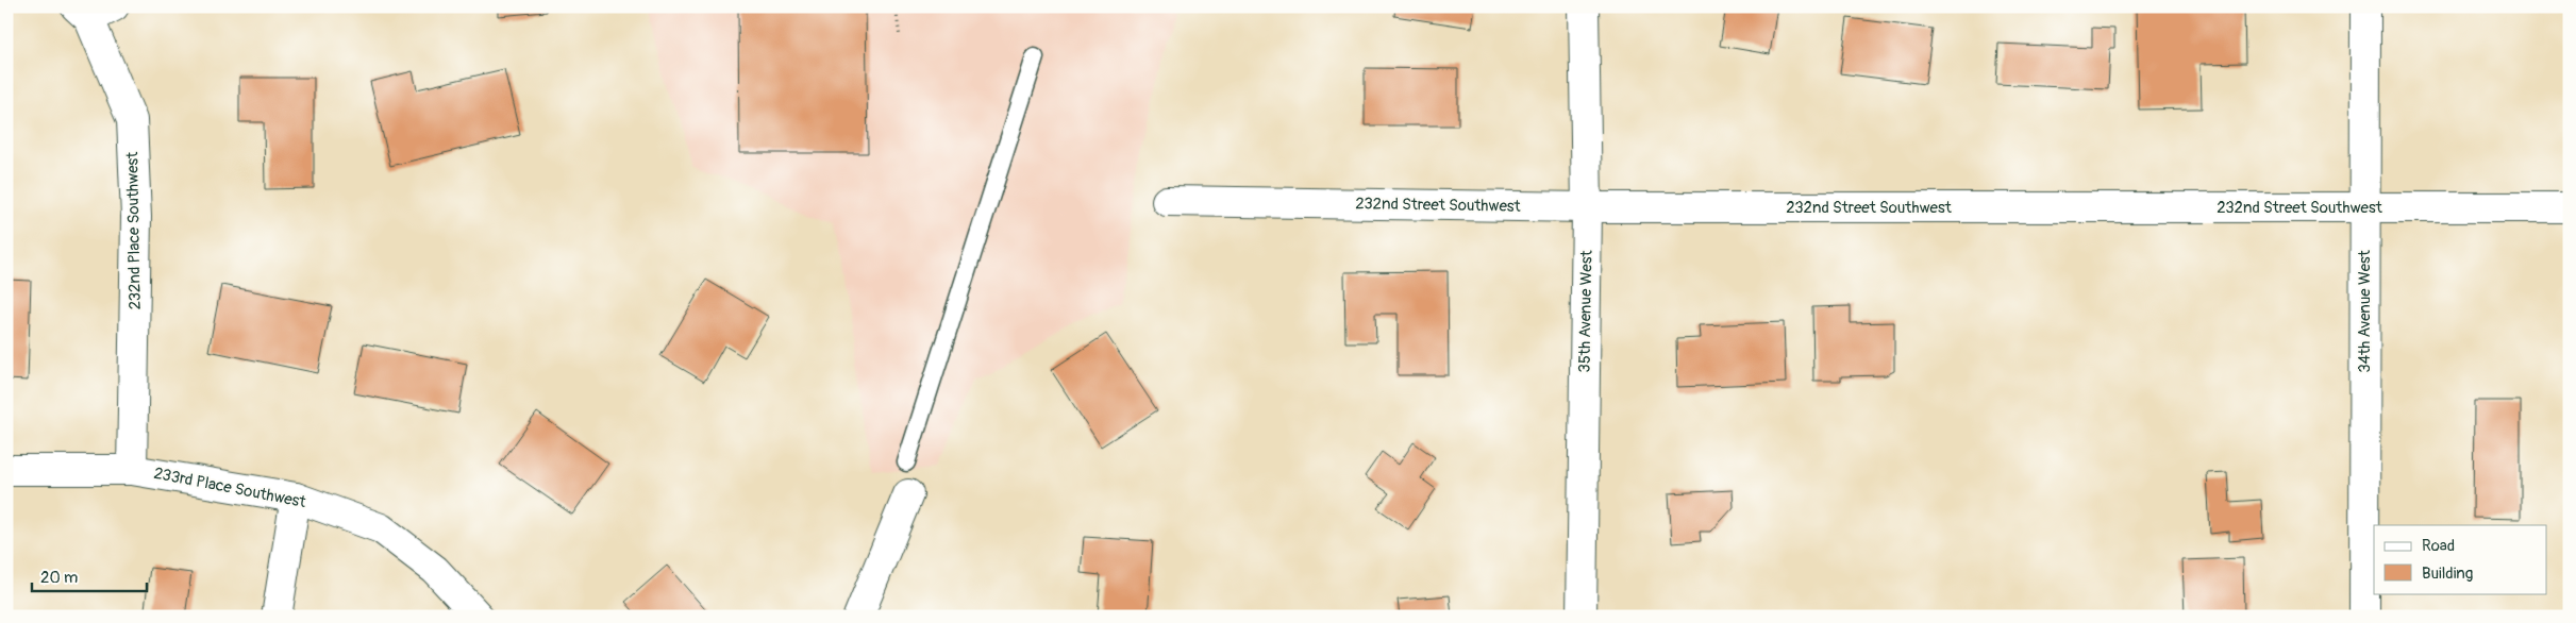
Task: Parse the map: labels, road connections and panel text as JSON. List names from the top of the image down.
{
  "streets": {
    "street": [
      "232nd Street Southwest",
      "232nd Place Southwest",
      "35th Avenue West",
      "34th Avenue West",
      "233rd Place Southwest"
    ]
  },
  "crossings": [
    ["232nd Street Southwest", "35th Avenue West"],
    ["232nd Street Southwest", "34th Avenue West"],
    ["232nd Place Southwest", "233rd Place Southwest"]
  ],
  "legend": ["Road", "Building"],
  "scale_bar": "20 m"
}
